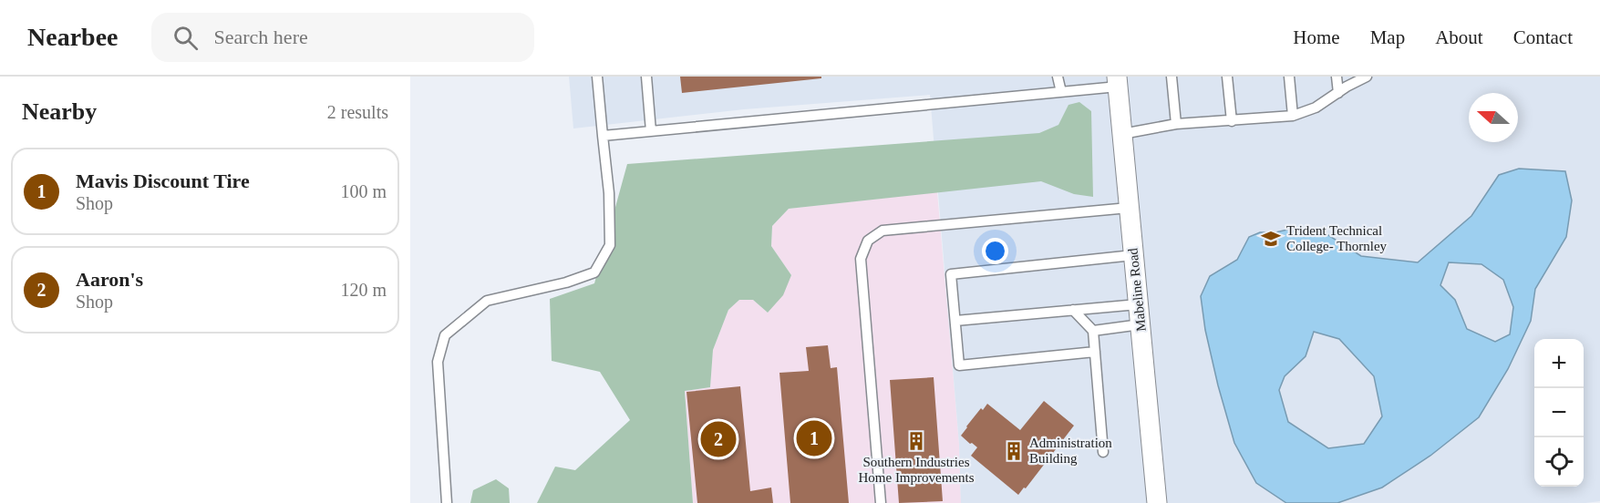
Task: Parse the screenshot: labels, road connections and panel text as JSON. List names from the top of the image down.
{
  "streets": {
    "street": ["Mabeline Road"]
  },
  "places": {
    "school or university": ["Trident Technical College- Thornley"],
    "building": ["Southern Industries Home Improvements", "Administration Building"]
  },
  "north": "left",
  "page": {
    "header": "Nearbee",
    "search": "Search here",
    "nav": [
      "Home",
      "Map",
      "About",
      "Contact"
    ],
    "heading": ["Nearby", "2 results"],
    "list": [
      {
        "mark": "1",
        "name": "Mavis Discount Tire",
        "note": "Shop",
        "value": "100 m"
      },
      {
        "mark": "2",
        "name": "Aaron's",
        "note": "Shop",
        "value": "120 m"
      }
    ],
    "map_buttons": ["+", "−"],
    "pins": ["1", "2"]
  }
}
